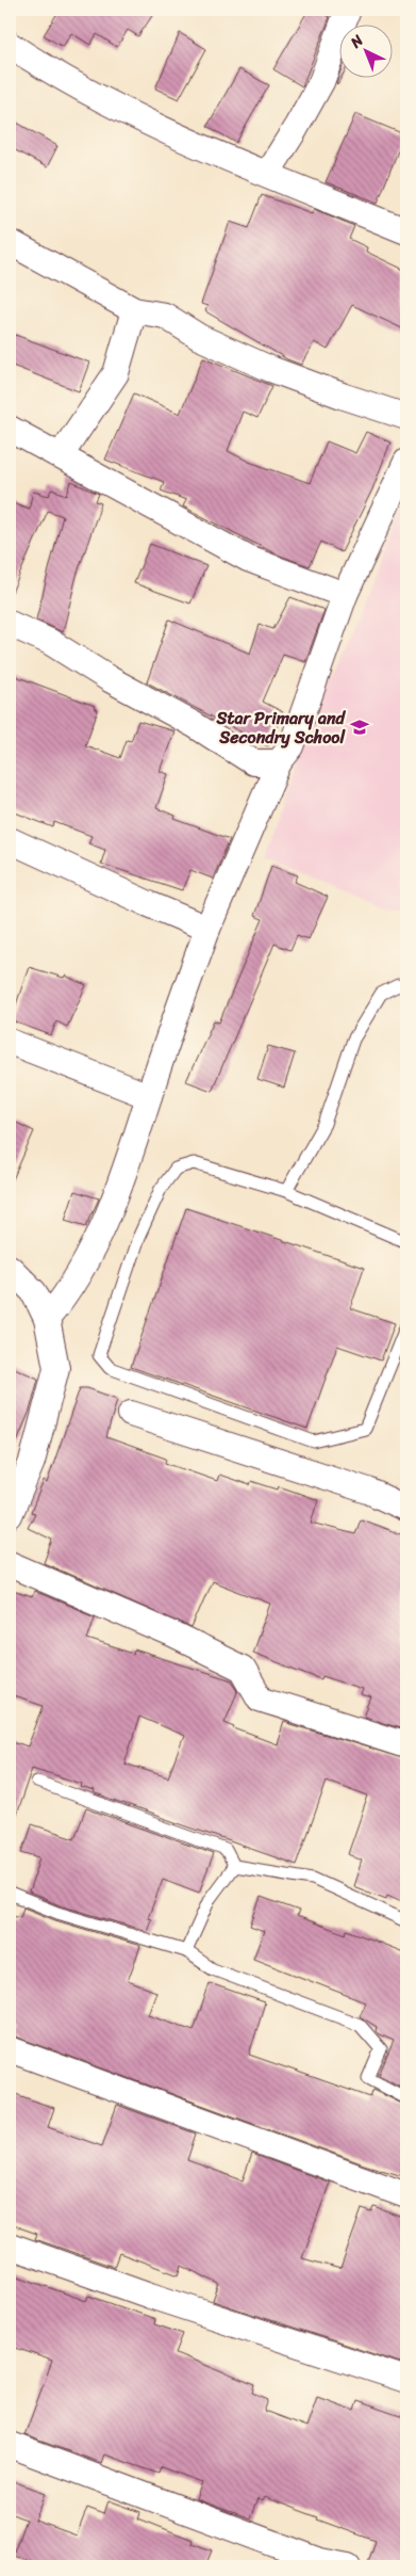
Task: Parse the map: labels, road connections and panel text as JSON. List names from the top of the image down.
{
  "places": {
    "school or university": ["Star Primary and Secondry School"]
  },
  "north": "top left"
}
